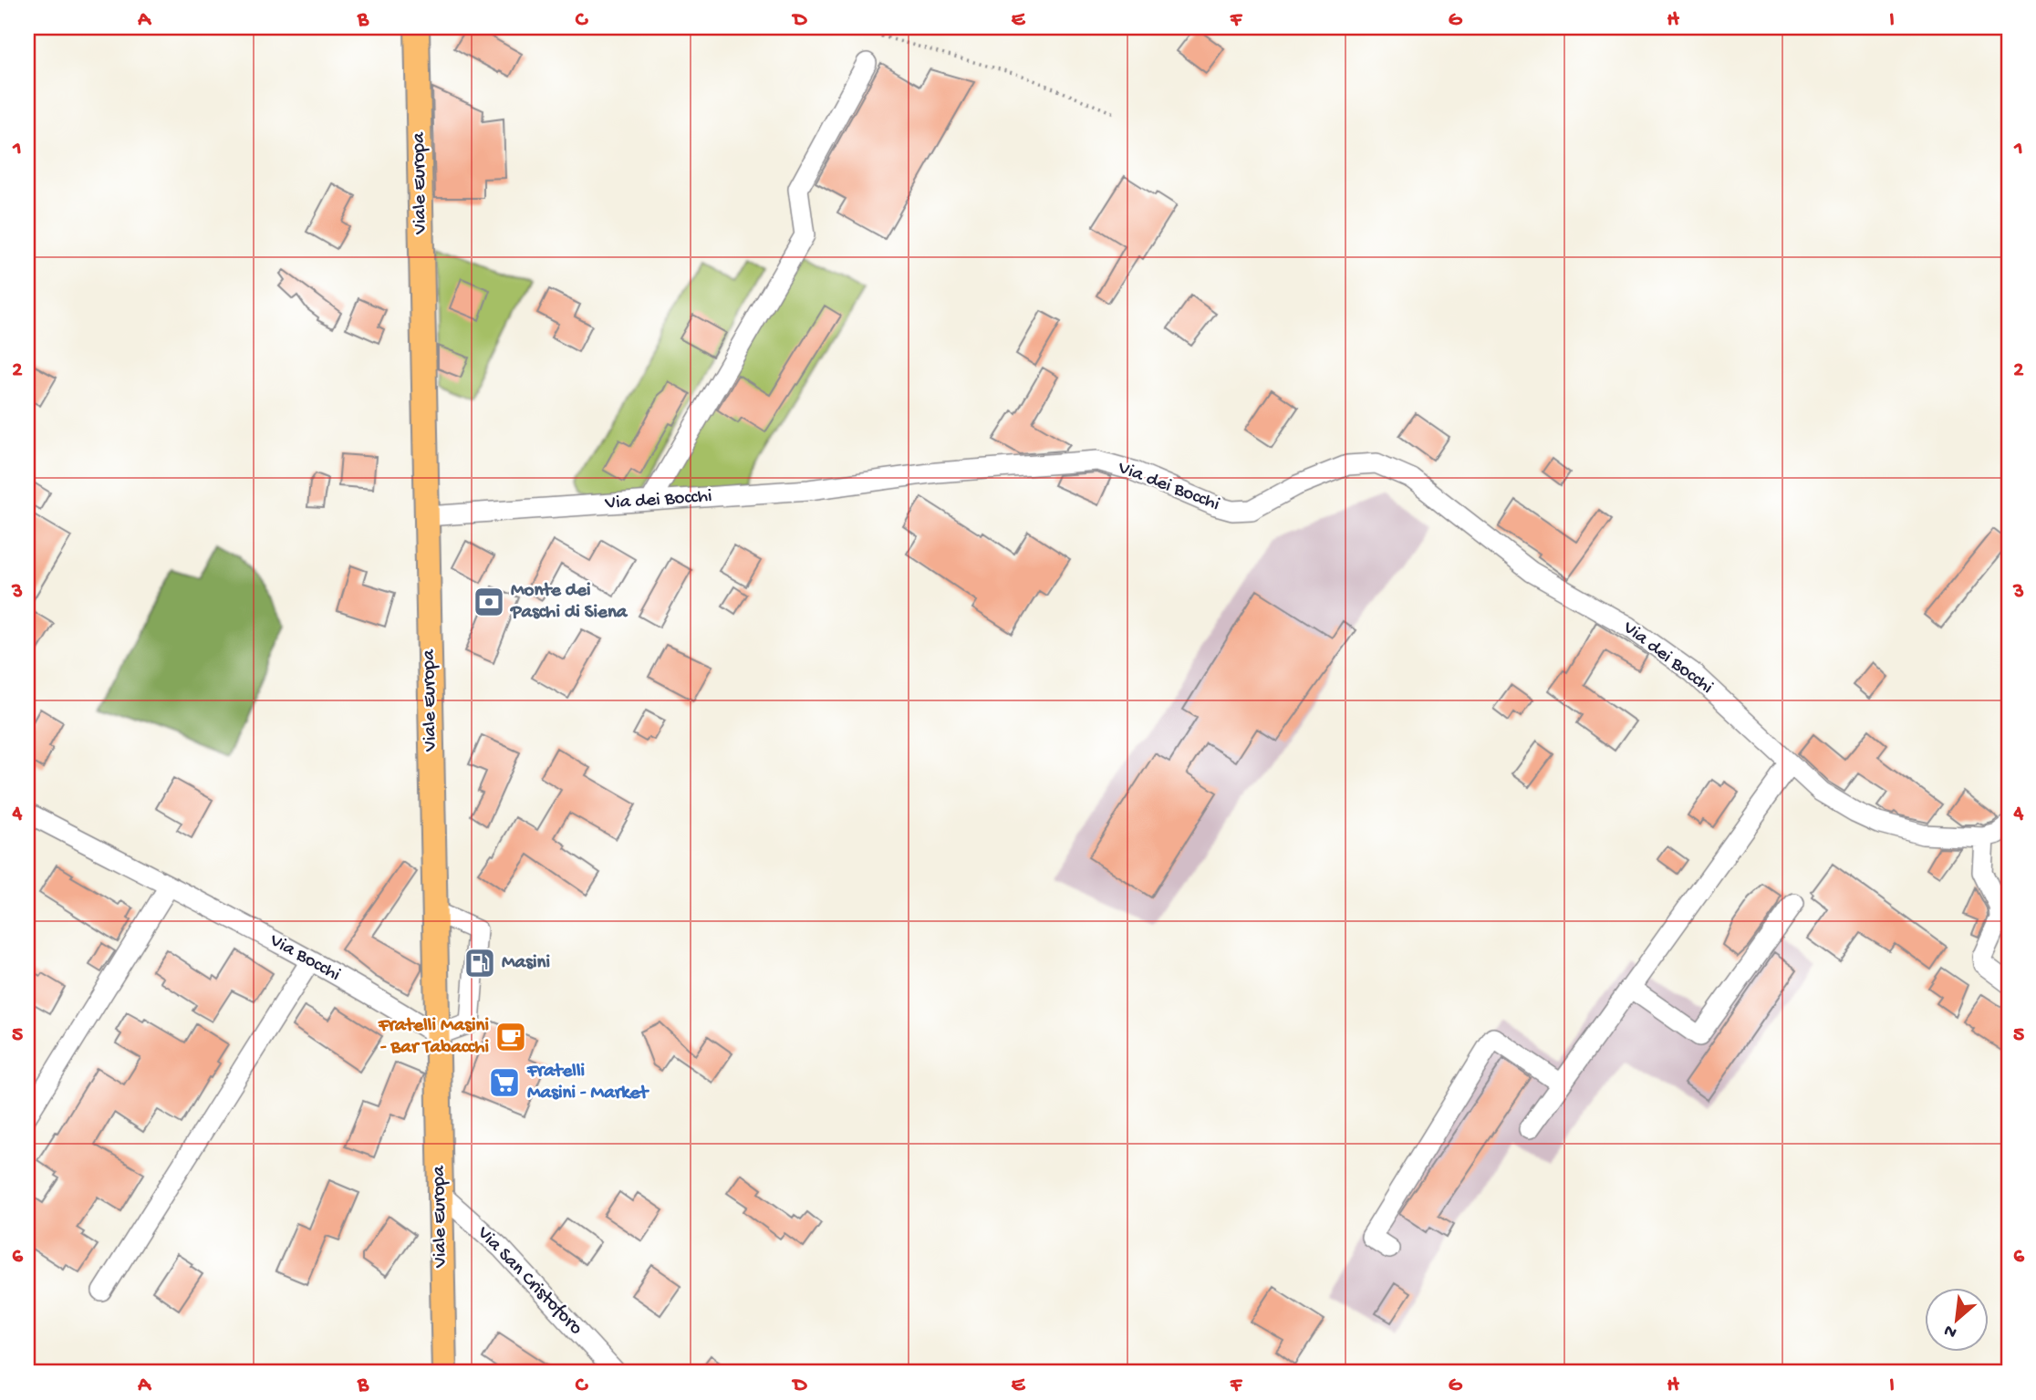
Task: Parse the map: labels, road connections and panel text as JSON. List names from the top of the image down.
{
  "streets": {
    "main road": ["Viale Europa"],
    "street": ["Via dei Bocchi", "Via Bocchi", "Via San Cristoforo"]
  },
  "crossings": [
    ["Viale Europa", "Via dei Bocchi"],
    ["Viale Europa", "Via Bocchi"],
    ["Viale Europa", "Via San Cristoforo"]
  ],
  "places": {
    "bank": ["Monte dei Paschi di Siena"],
    "fuel station": ["Masini"],
    "cafe": ["Fratelli Masini - Bar Tabacchi"],
    "supermarket": ["Fratelli Masini - Market"]
  },
  "north": "bottom left",
  "grid": {
    "columns": [
      "A",
      "B",
      "C",
      "D",
      "E",
      "F",
      "G",
      "H",
      "I"
    ],
    "rows": [
      "1",
      "2",
      "3",
      "4",
      "5",
      "6"
    ]
  }
}
